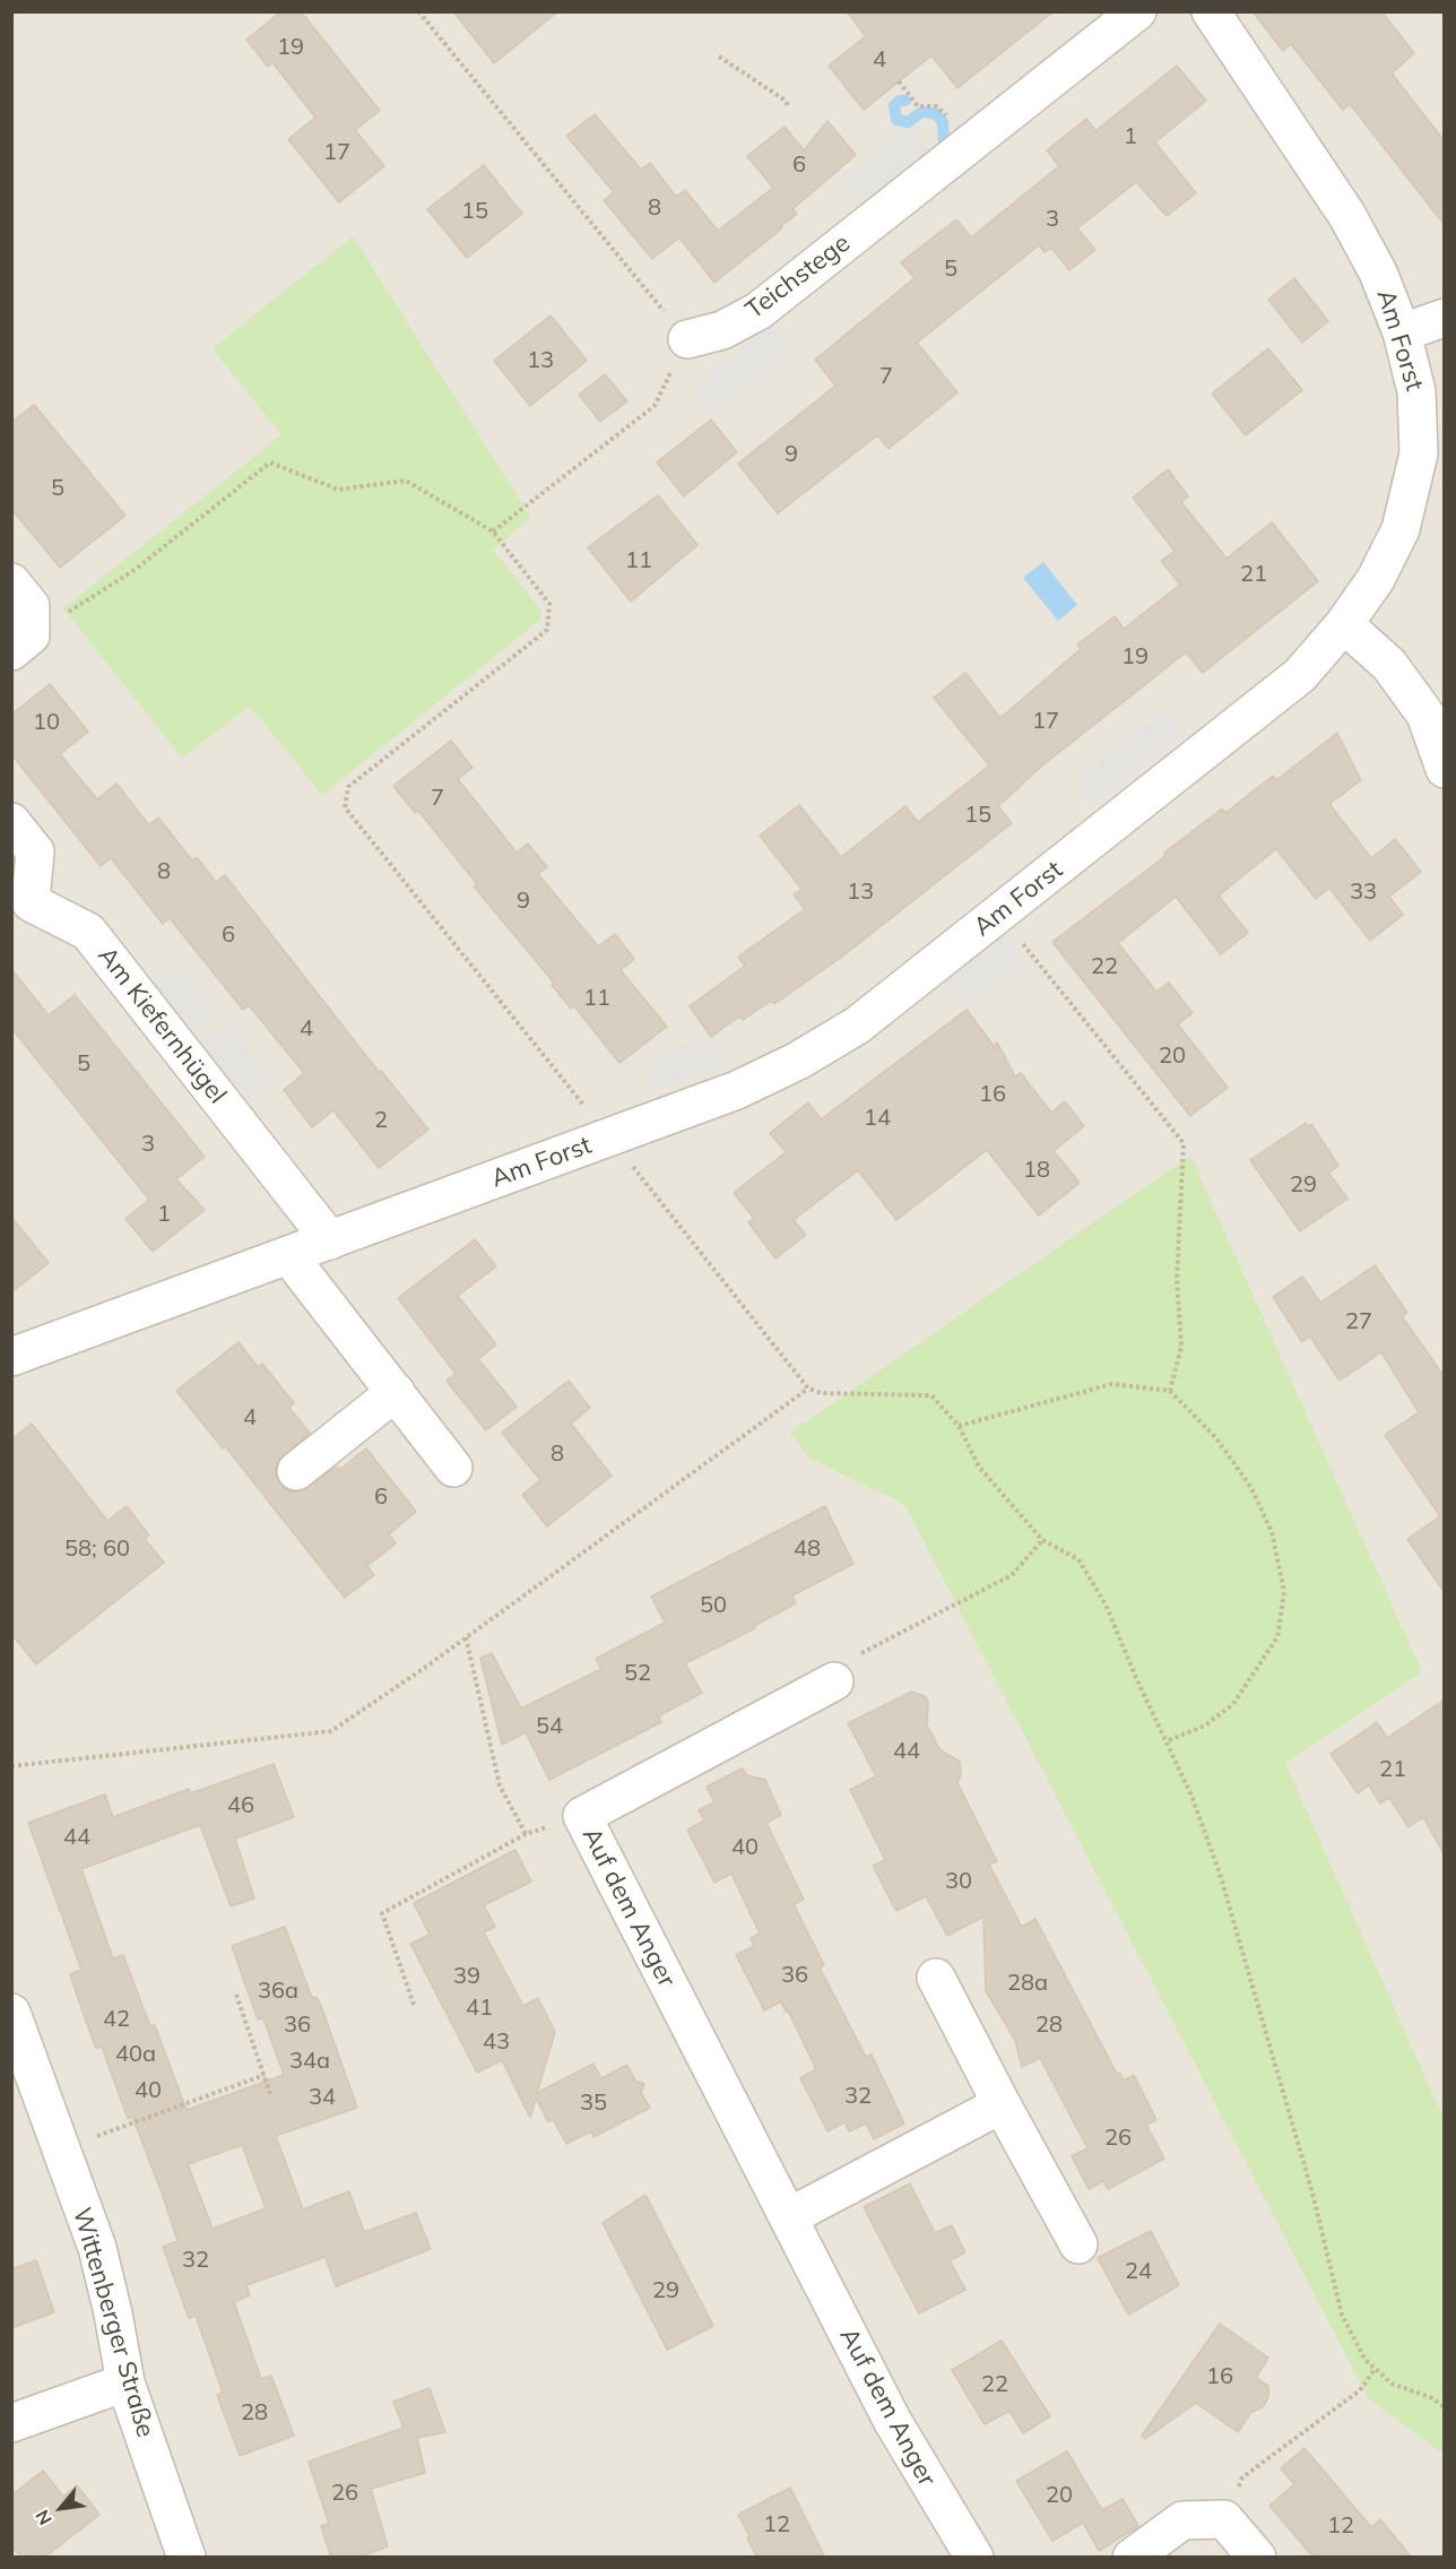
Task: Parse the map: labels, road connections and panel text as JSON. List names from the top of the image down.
{
  "streets": {
    "street": [
      "Teichstege",
      "Am Forst",
      "Am Kiefernhügel",
      "Auf dem Anger",
      "Wittenberger Straße"
    ]
  },
  "crossings": [
    ["Am Forst", "Am Kiefernhügel"]
  ],
  "house_numbers": [
    "19",
    "4",
    "1",
    "17",
    "6",
    "8",
    "15",
    "3",
    "5",
    "13",
    "7",
    "9",
    "5",
    "11",
    "21",
    "19",
    "17",
    "10",
    "7",
    "15",
    "8",
    "13",
    "33",
    "9",
    "6",
    "22",
    "11",
    "4",
    "20",
    "5",
    "16",
    "14",
    "2",
    "3",
    "18",
    "29",
    "1",
    "27",
    "4",
    "8",
    "6",
    "58; 60",
    "48",
    "50",
    "52",
    "54",
    "44",
    "21",
    "46",
    "44",
    "40",
    "30",
    "36",
    "39",
    "28a",
    "36a",
    "41",
    "42",
    "36",
    "28",
    "43",
    "40a",
    "34a",
    "40",
    "32",
    "34",
    "35",
    "26",
    "32",
    "24",
    "29",
    "16",
    "22",
    "28",
    "26",
    "20",
    "12",
    "12"
  ],
  "north": "bottom left"
}
